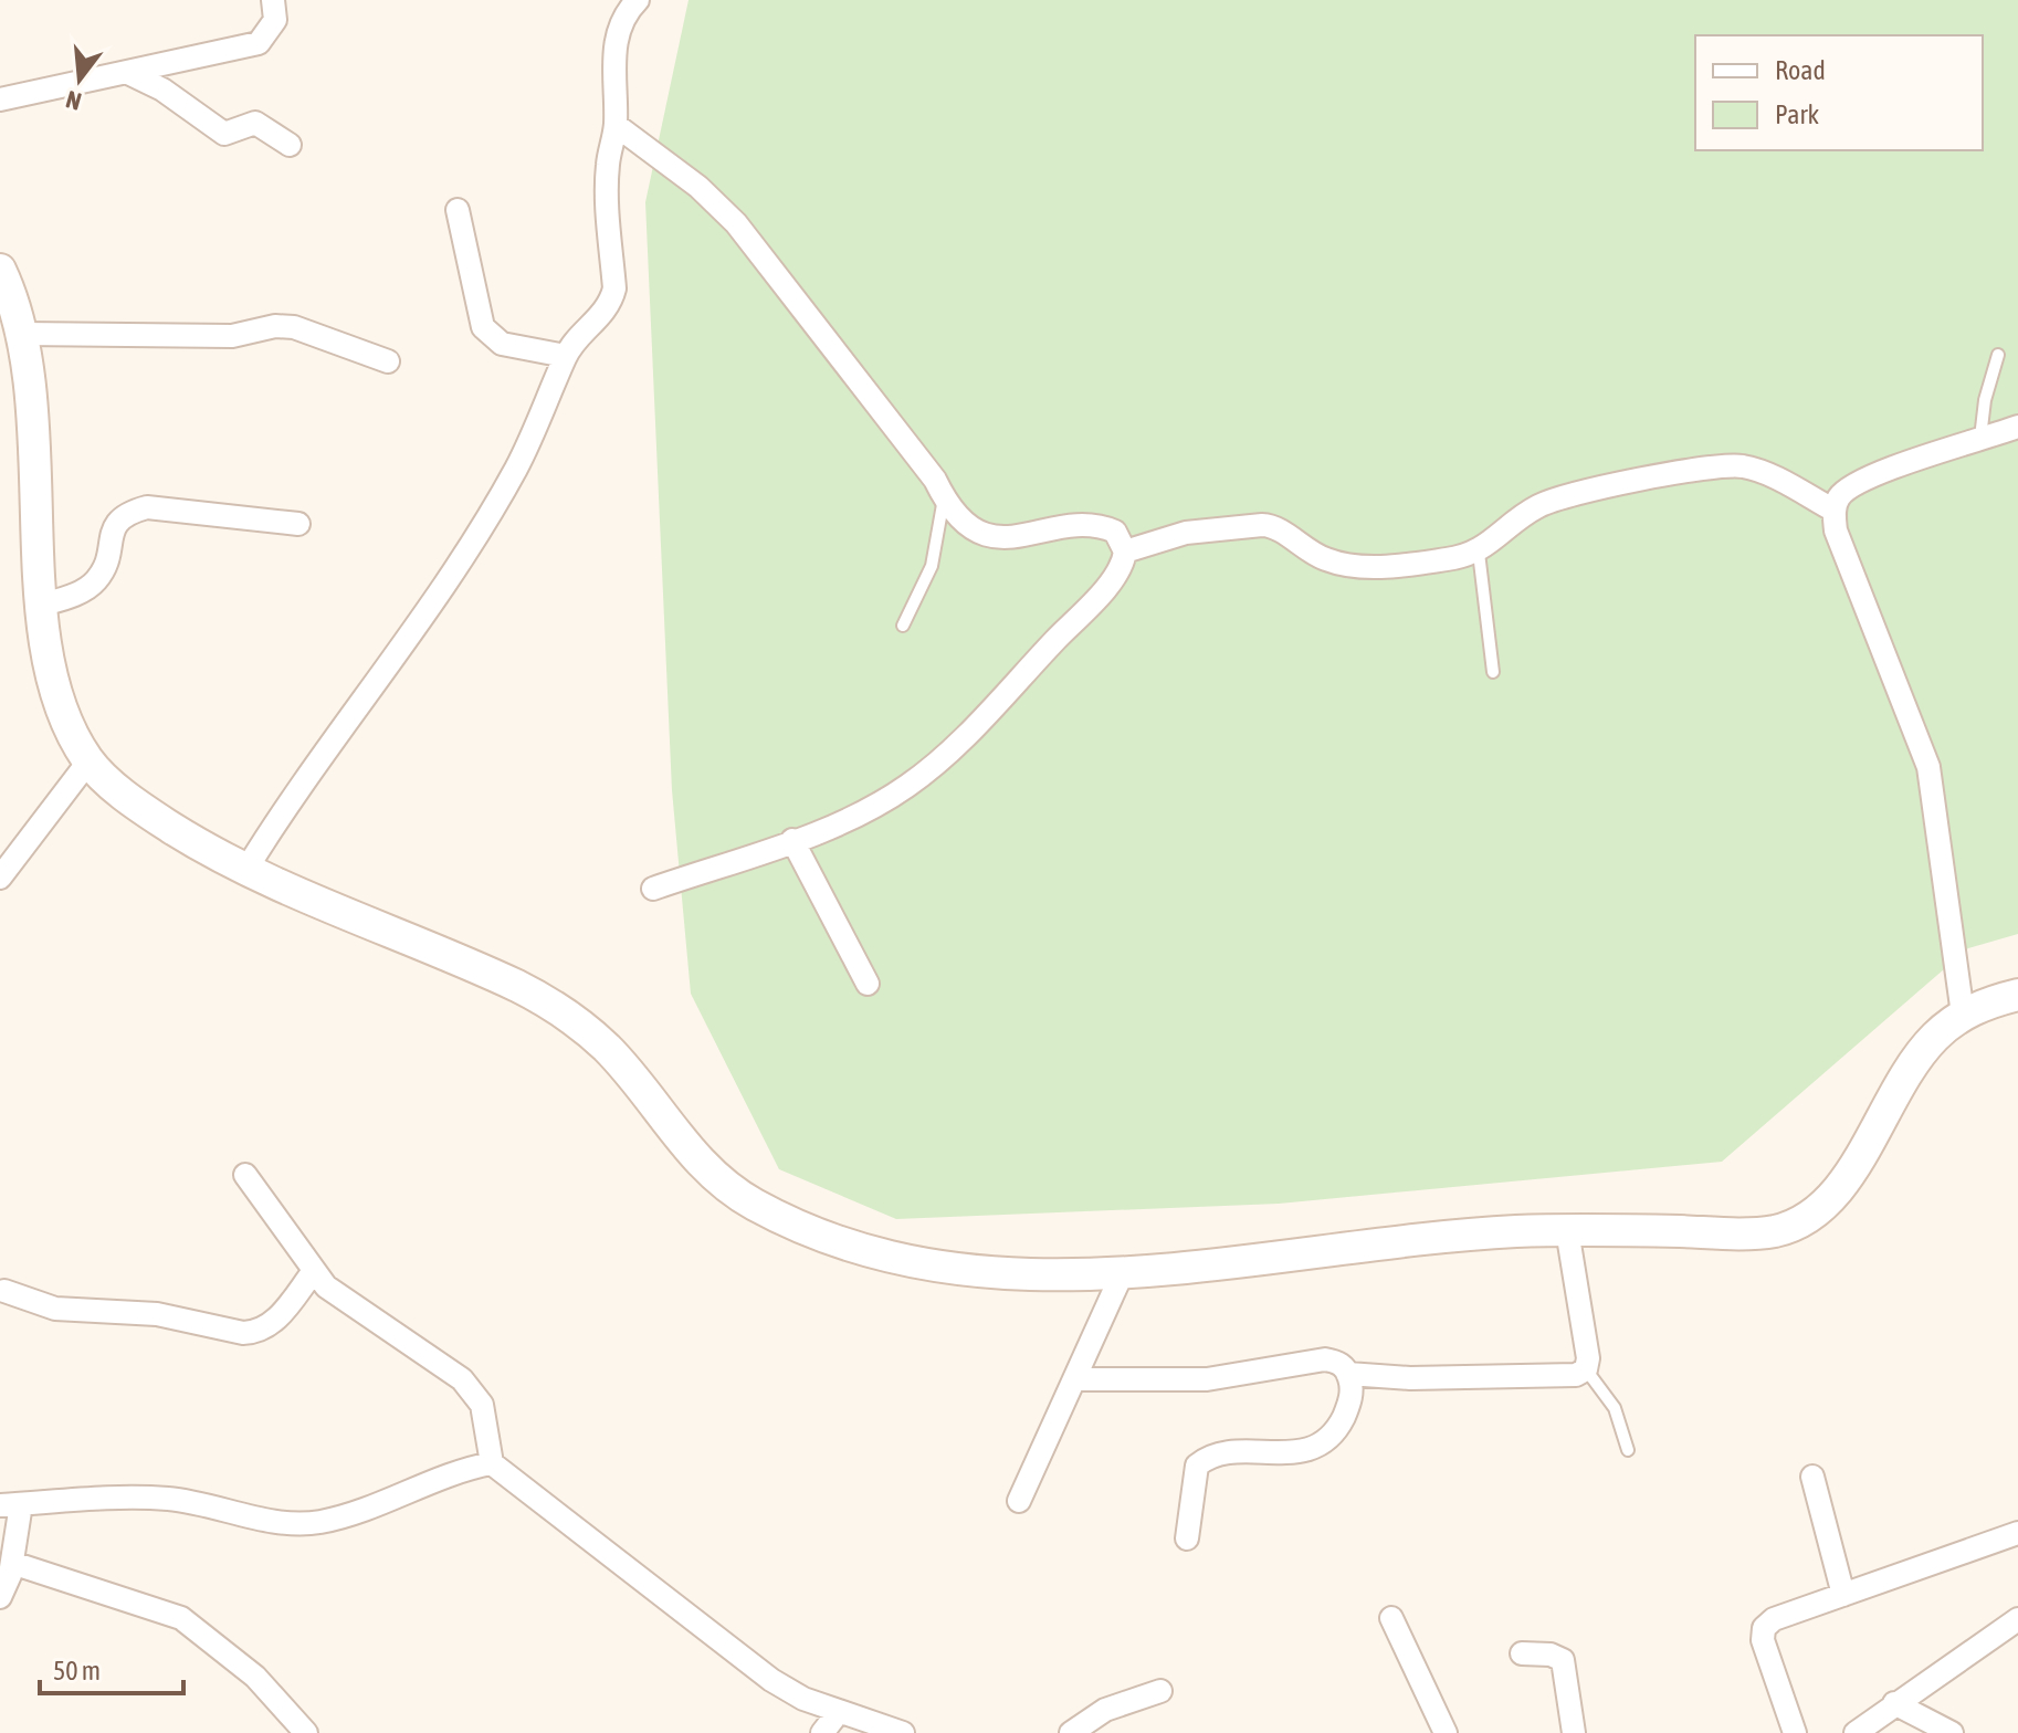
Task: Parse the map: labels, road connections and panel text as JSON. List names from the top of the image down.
{
  "legend": ["Road", "Park"],
  "scale_bar": "50 m",
  "north": "bottom"
}
